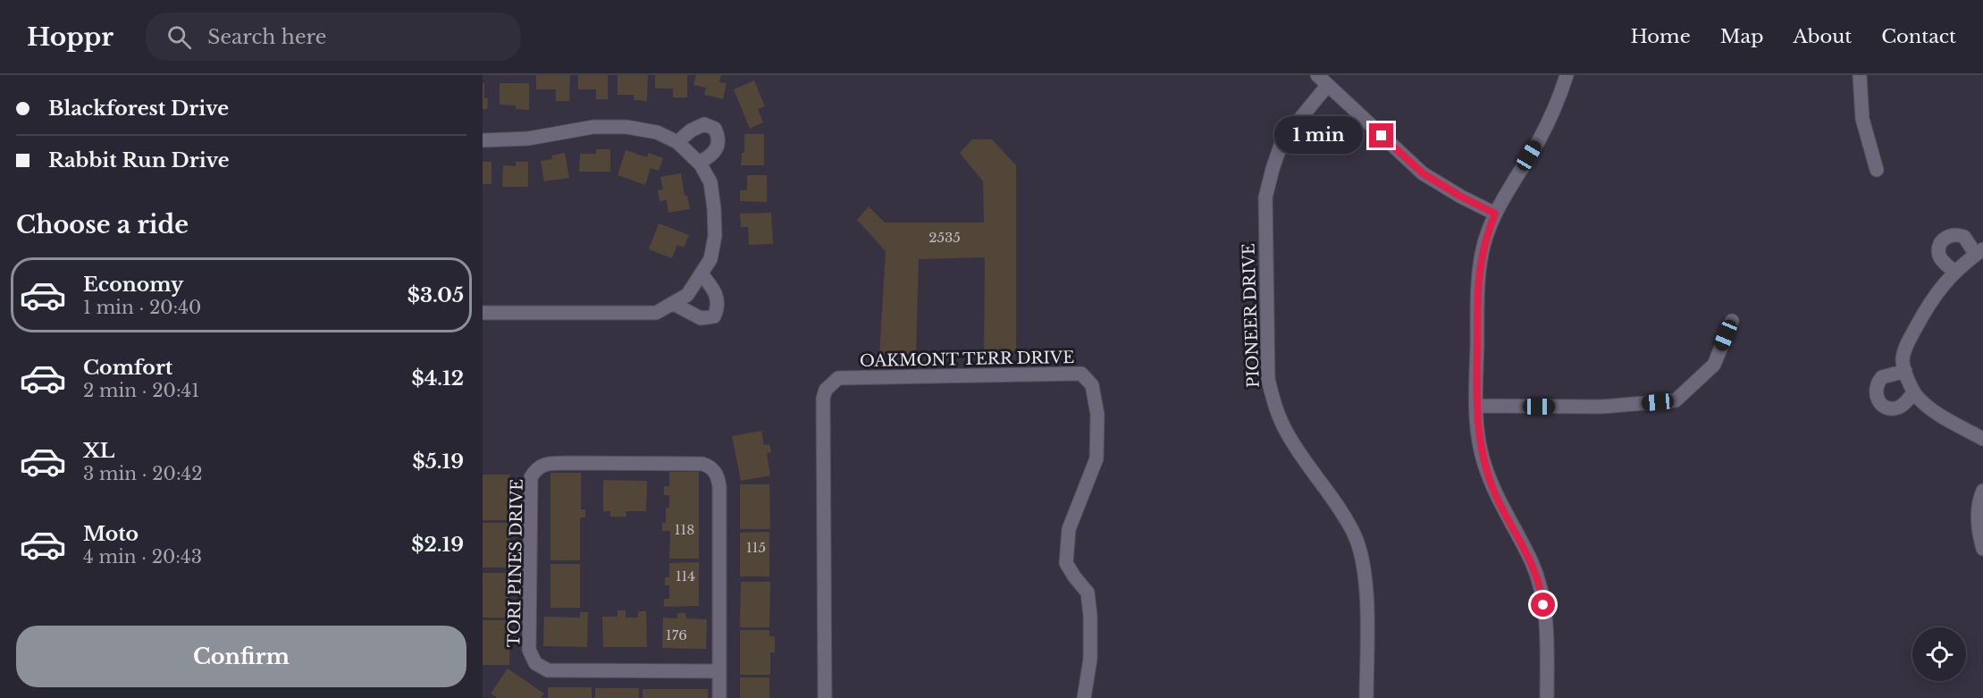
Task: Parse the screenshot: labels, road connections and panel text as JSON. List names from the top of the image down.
{
  "streets": {
    "street": ["PIONEER DRIVE", "OAKMONT TERR DRIVE", "TORI PINES DRIVE"]
  },
  "house_numbers": [
    "2535",
    "118",
    "115",
    "114",
    "176"
  ],
  "page": {
    "header": "Hoppr",
    "search": "Search here",
    "nav": [
      "Home",
      "Map",
      "About",
      "Contact"
    ],
    "banner": ["Blackforest Drive", "Rabbit Run Drive"],
    "bubble": "1 min",
    "heading": "Choose a ride",
    "list": [
      {
        "name": "Economy",
        "note": "1 min · 20:40",
        "value": "$3.05"
      },
      {
        "name": "Comfort",
        "note": "2 min · 20:41",
        "value": "$4.12"
      },
      {
        "name": "XL",
        "note": "3 min · 20:42",
        "value": "$5.19"
      },
      {
        "name": "Moto",
        "note": "4 min · 20:43",
        "value": "$2.19"
      }
    ],
    "buttons": "Confirm"
  }
}
